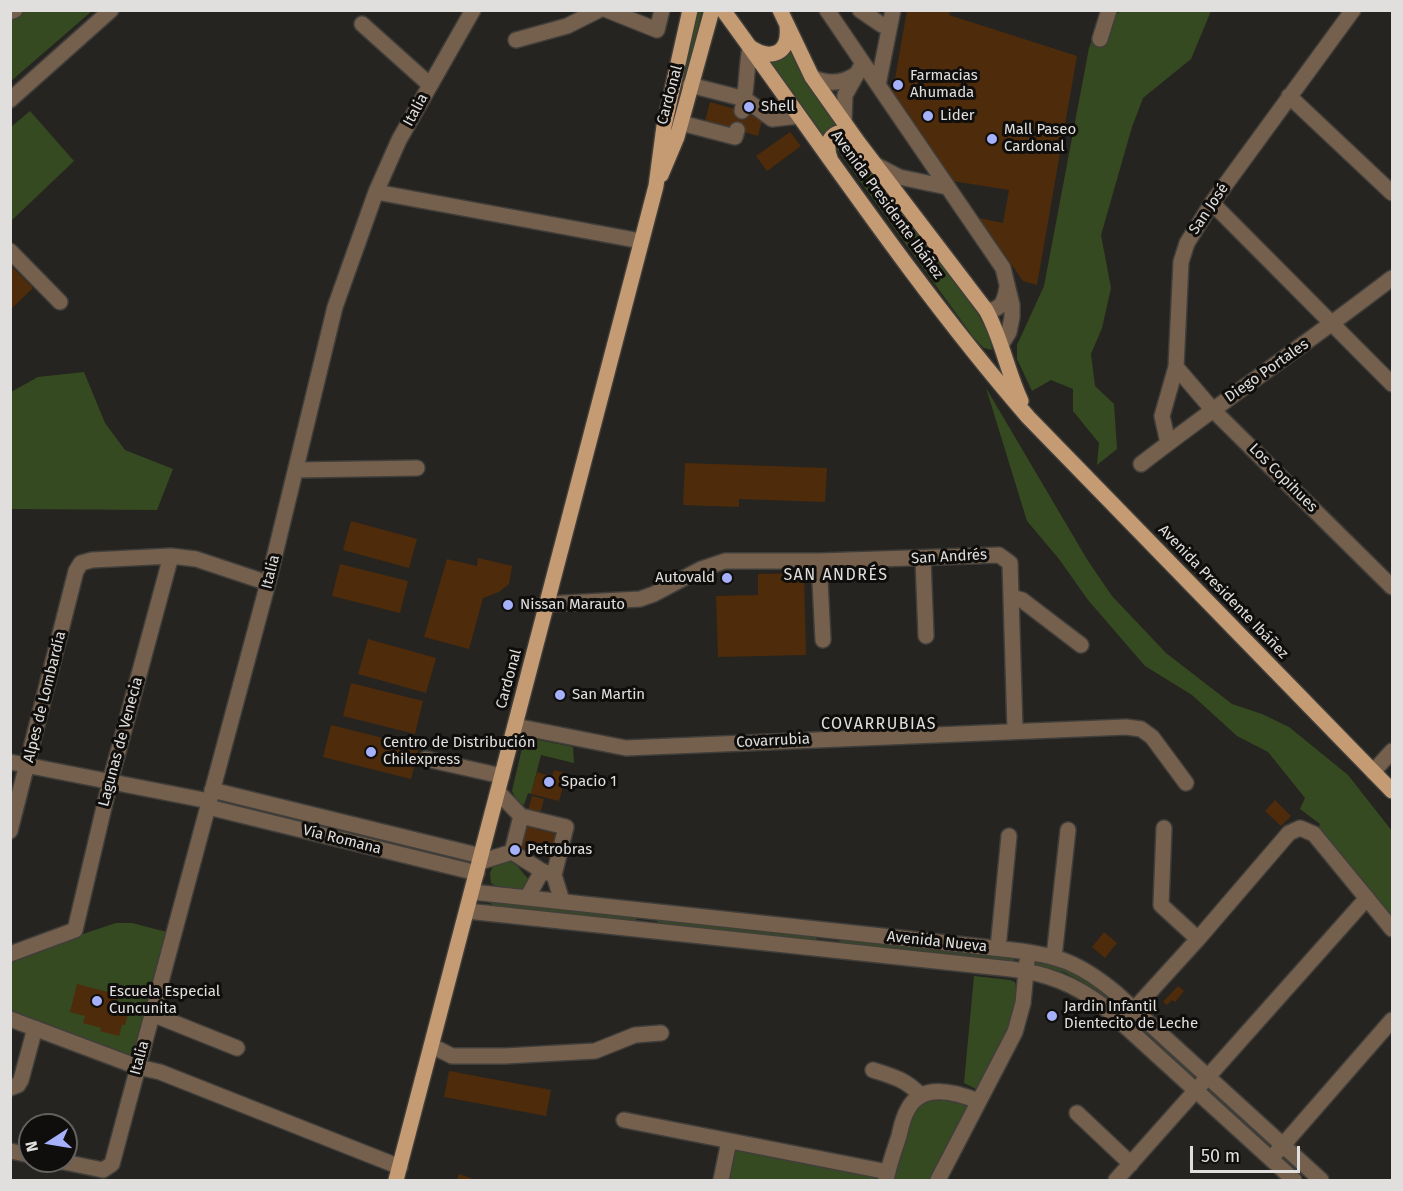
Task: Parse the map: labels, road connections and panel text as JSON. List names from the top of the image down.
{
  "streets": {
    "main road": ["Cardonal", "Avenida Presidente Ibáñez"],
    "street": [
      "Italia",
      "San José",
      "Diego Portales",
      "Los Copihues",
      "San Andrés",
      "Alpes de Lombardía",
      "Covarrubia",
      "Lagunas de Venecia",
      "Vía Romana",
      "Avenida Nueva"
    ]
  },
  "crossings": [
    ["Cardonal", "San Andrés"],
    ["Cardonal", "Covarrubia"],
    ["Cardonal", "Vía Romana"],
    ["Cardonal", "Avenida Nueva"],
    ["Italia", "Vía Romana"],
    ["San José", "Diego Portales"],
    ["San José", "Los Copihues"],
    ["Diego Portales", "Los Copihues"],
    ["San Andrés", "Covarrubia"],
    ["Alpes de Lombardía", "Lagunas de Venecia"],
    ["Alpes de Lombardía", "Vía Romana"],
    ["Lagunas de Venecia", "Vía Romana"]
  ],
  "districts": ["SAN ANDRÉS", "COVARRUBIAS"],
  "places": [
    "Farmacias Ahumada",
    "Shell",
    "Lider",
    "Mall Paseo Cardonal",
    "Autovald",
    "Nissan Marauto",
    "San Martin",
    "Centro de Distribución Chilexpress",
    "Spacio 1",
    "Petrobras",
    "Escuela Especial Cuncunita",
    "Jardin Infantil Dientecito de Leche"
  ],
  "scale_bar": "50 m",
  "north": "left"
}
